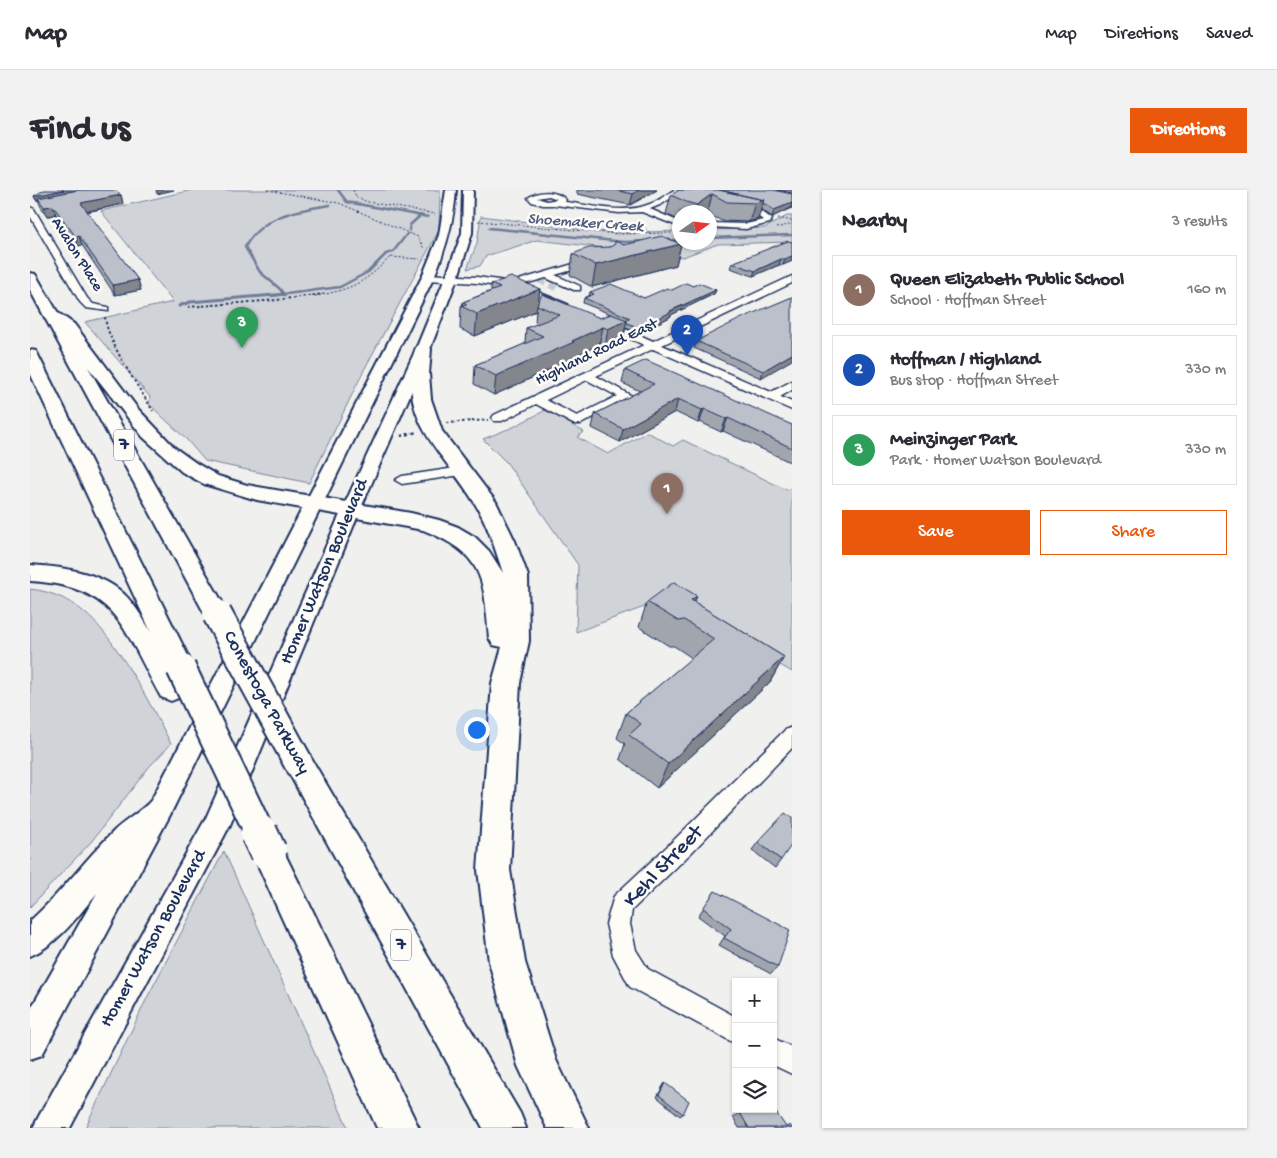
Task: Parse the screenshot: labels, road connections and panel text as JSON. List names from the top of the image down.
{
  "streets": {
    "highway": ["7", "Conestoga Parkway"],
    "main road": ["Homer Watson Boulevard"],
    "street": ["Avalon Place", "Highland Road East", "Kehl Street"]
  },
  "water": ["Shoemaker Creek"],
  "north": "right",
  "page": {
    "header": "Map",
    "nav": ["Map", "Directions", "Saved"],
    "buttons": [
      "Directions",
      ["Save", "Share"]
    ],
    "title": "Find us",
    "heading": ["Nearby", "3 results"],
    "list": [
      {
        "mark": "1",
        "name": "Queen Elizabeth Public School",
        "note": "School · Hoffman Street",
        "value": "160 m"
      },
      {
        "mark": "2",
        "name": "Hoffman / Highland",
        "note": "Bus stop · Hoffman Street",
        "value": "330 m"
      },
      {
        "mark": "3",
        "name": "Meinzinger Park",
        "note": "Park · Homer Watson Boulevard",
        "value": "330 m"
      }
    ],
    "pins": ["3", "2", "1"],
    "map_buttons": ["+", "−"]
  }
}
